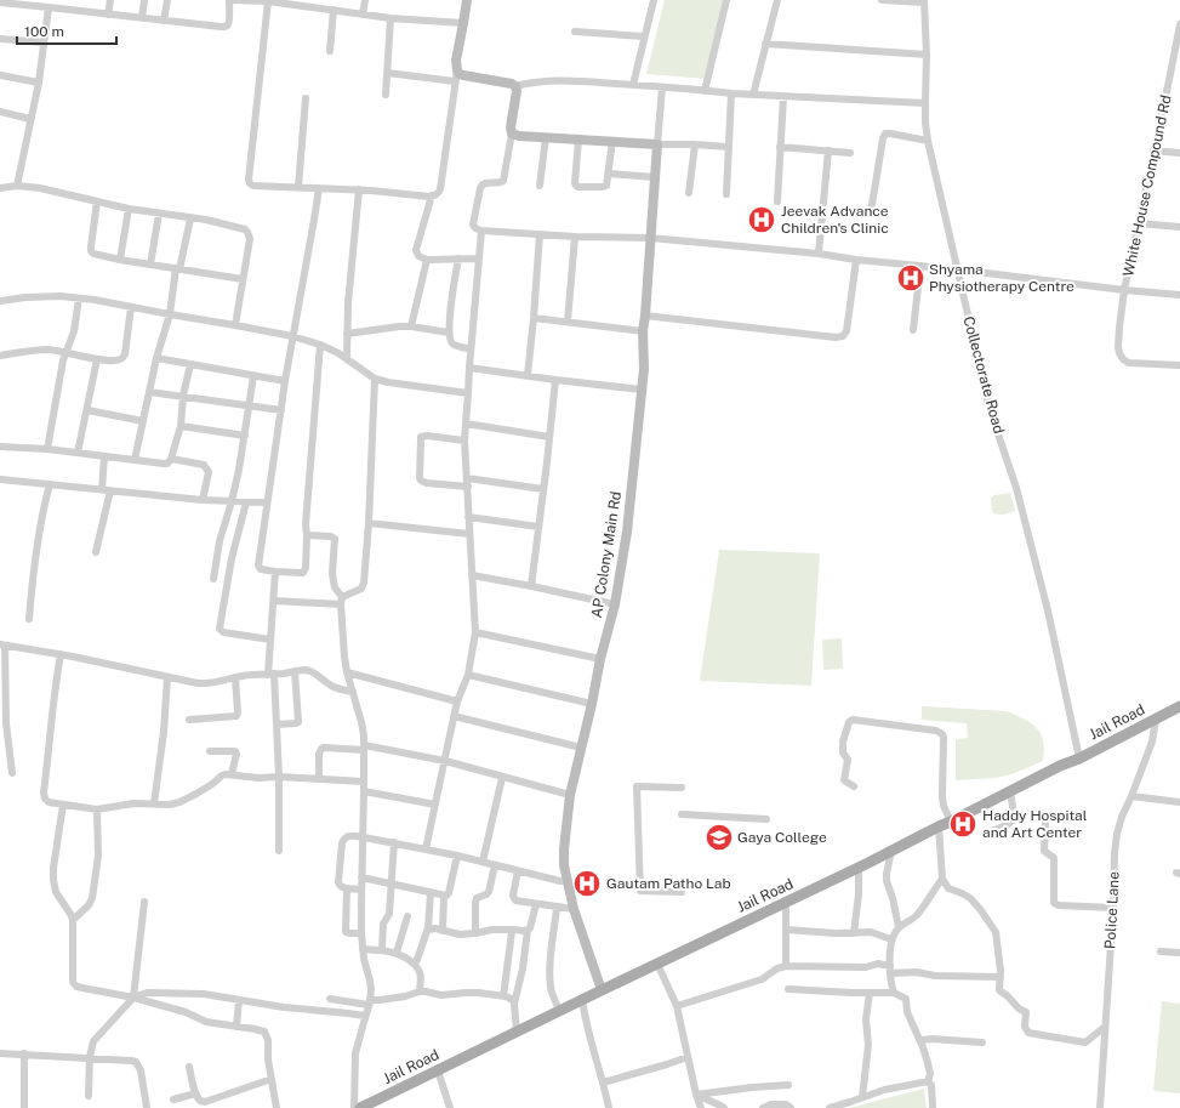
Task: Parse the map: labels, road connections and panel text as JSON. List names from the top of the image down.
{
  "streets": {
    "main road": ["Jail Road"],
    "street": [
      "White House Compound Rd",
      "Collectorate Road",
      "AP Colony Main Rd",
      "Police Lane"
    ]
  },
  "crossings": [
    ["Collectorate Road", "Jail Road"],
    ["AP Colony Main Rd", "Jail Road"],
    ["Jail Road", "Police Lane"]
  ],
  "places": {
    "hospital": [
      "Jeevak Advance Children's Clinic",
      "Shyama Physiotherapy Centre",
      "Haddy Hospital and Art Center",
      "Gautam Patho Lab"
    ],
    "school or university": ["Gaya College"]
  },
  "scale_bar": "100 m"
}
